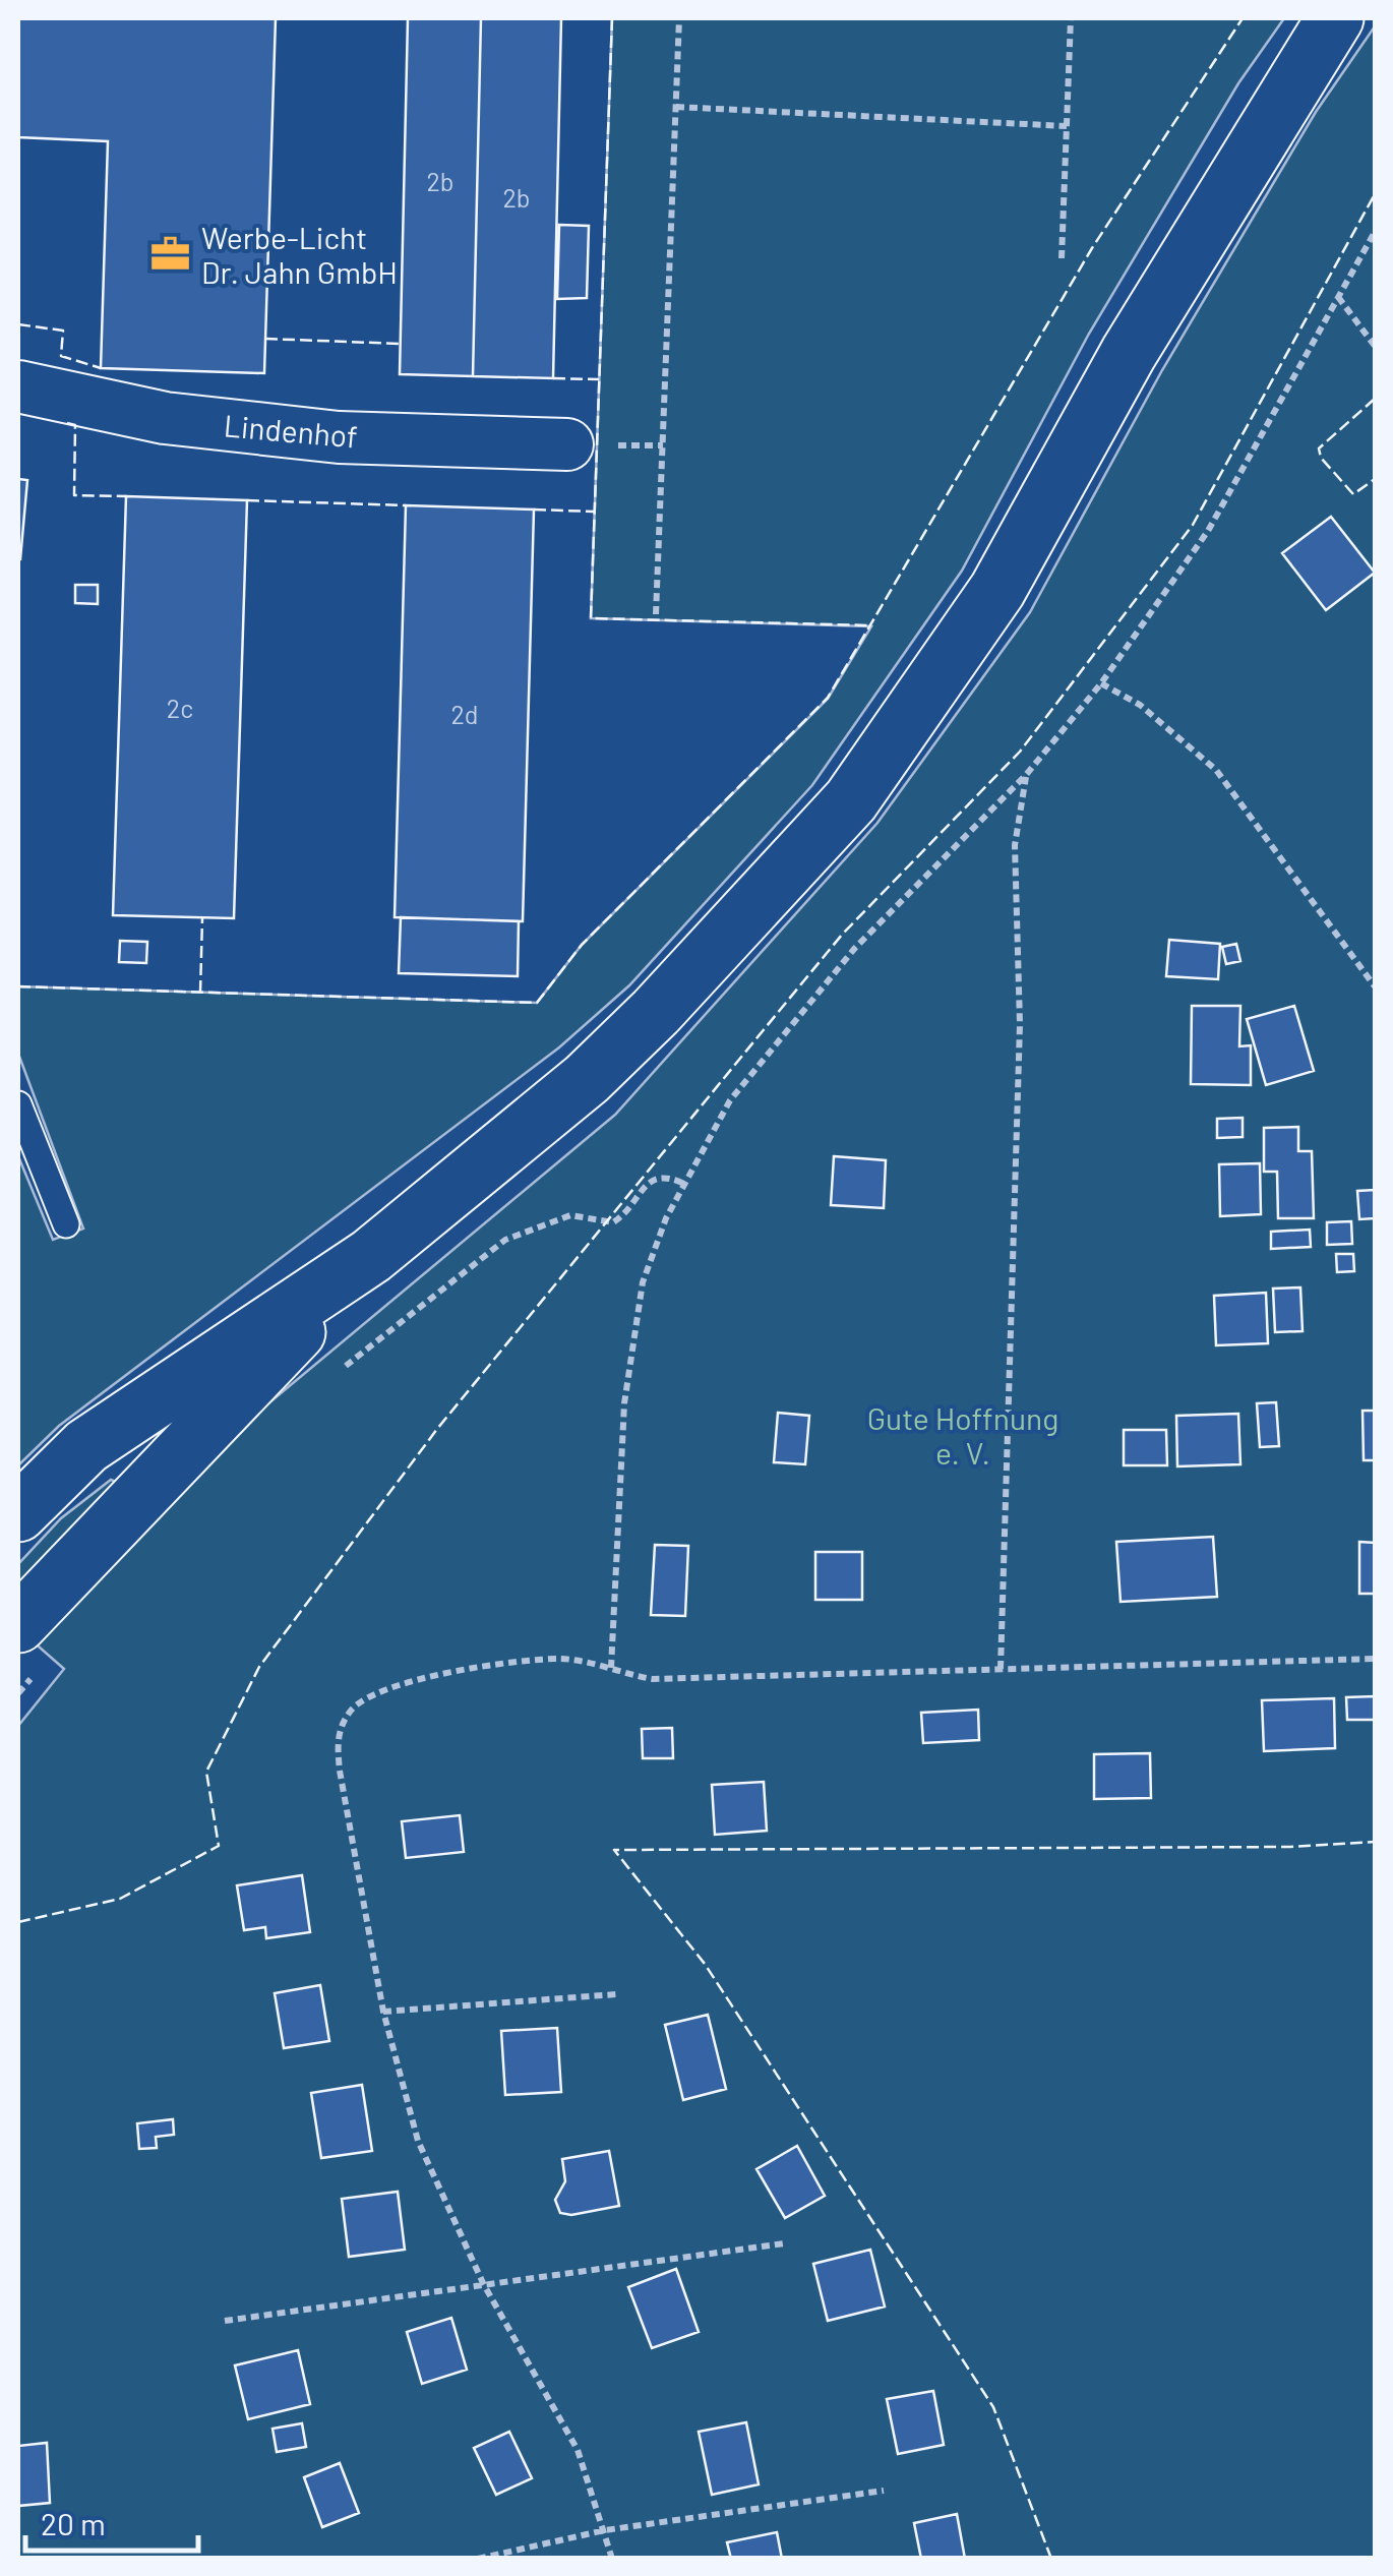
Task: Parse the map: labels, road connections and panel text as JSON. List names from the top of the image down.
{
  "streets": {
    "street": ["Lindenhof"]
  },
  "parks": ["Gute Hoffnung e. V."],
  "places": {
    "office": ["Werbe-Licht Dr. Jahn GmbH"]
  },
  "house_numbers": [
    "2b",
    "2b",
    "2c",
    "2d"
  ],
  "scale_bar": "20 m"
}
